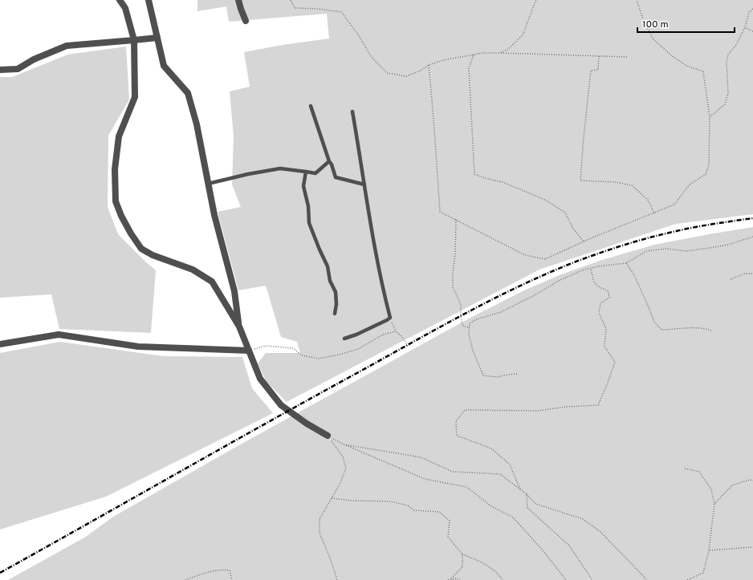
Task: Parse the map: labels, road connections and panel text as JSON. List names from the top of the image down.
{
  "scale_bar": "100 m"
}
